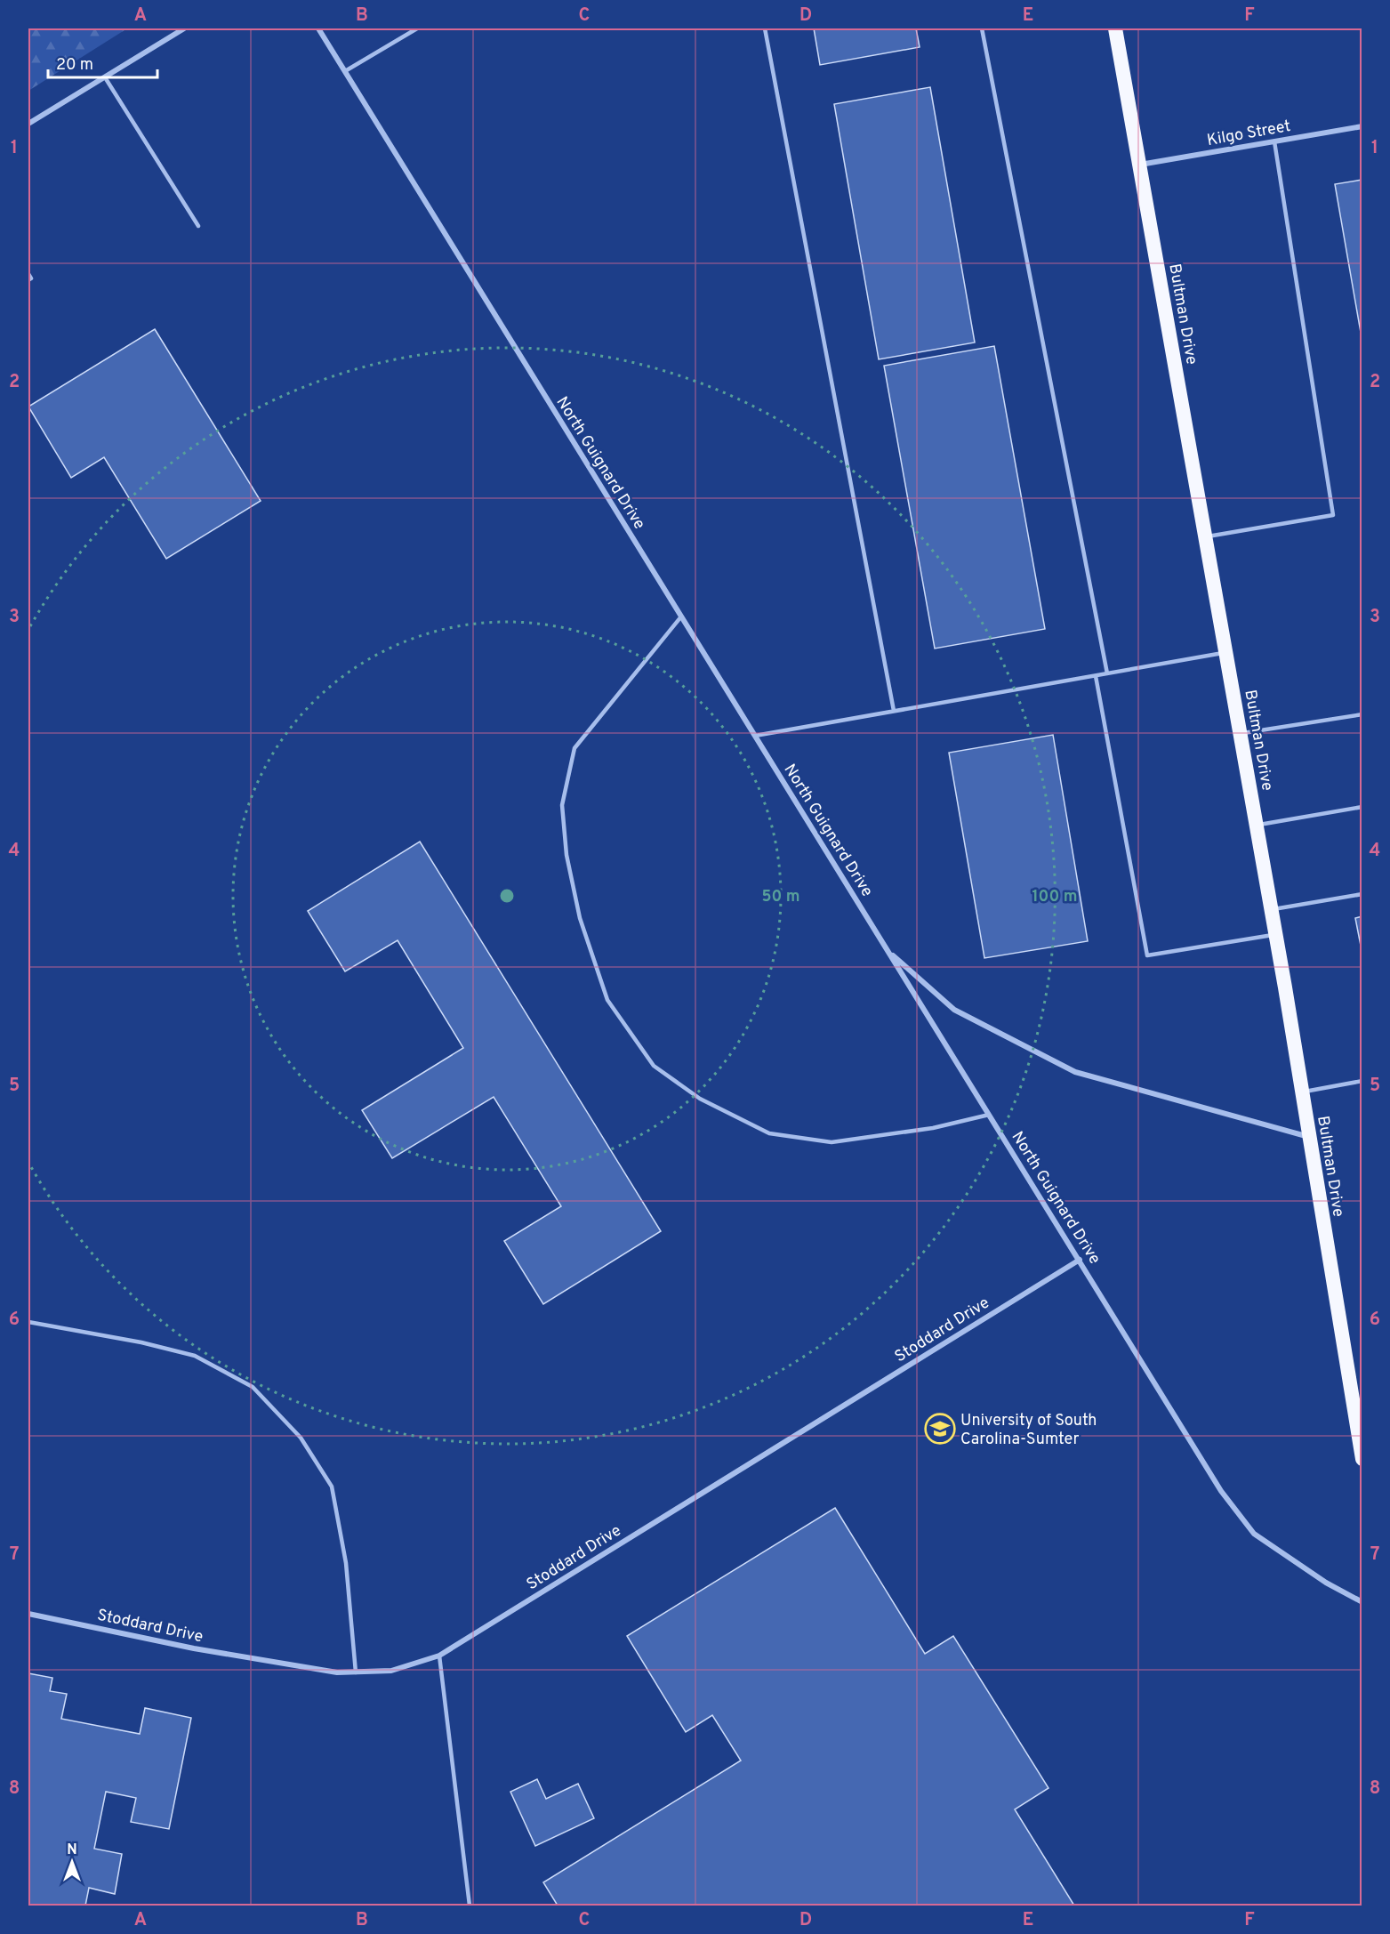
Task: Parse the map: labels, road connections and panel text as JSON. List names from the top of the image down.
{
  "streets": {
    "highway": ["Bultman Drive"],
    "street": ["Kilgo Street", "North Guignard Drive", "Stoddard Drive"]
  },
  "crossings": [
    ["Kilgo Street", "Bultman Drive"],
    ["North Guignard Drive", "Stoddard Drive"]
  ],
  "places": {
    "school or university": ["University of South Carolina-Sumter"]
  },
  "scale_bar": "20 m",
  "north": "top",
  "grid": {
    "columns": [
      "A",
      "B",
      "C",
      "D",
      "E",
      "F"
    ],
    "rows": [
      "1",
      "2",
      "3",
      "4",
      "5",
      "6",
      "7",
      "8"
    ]
  },
  "rings": ["50 m", "100 m"]
}
